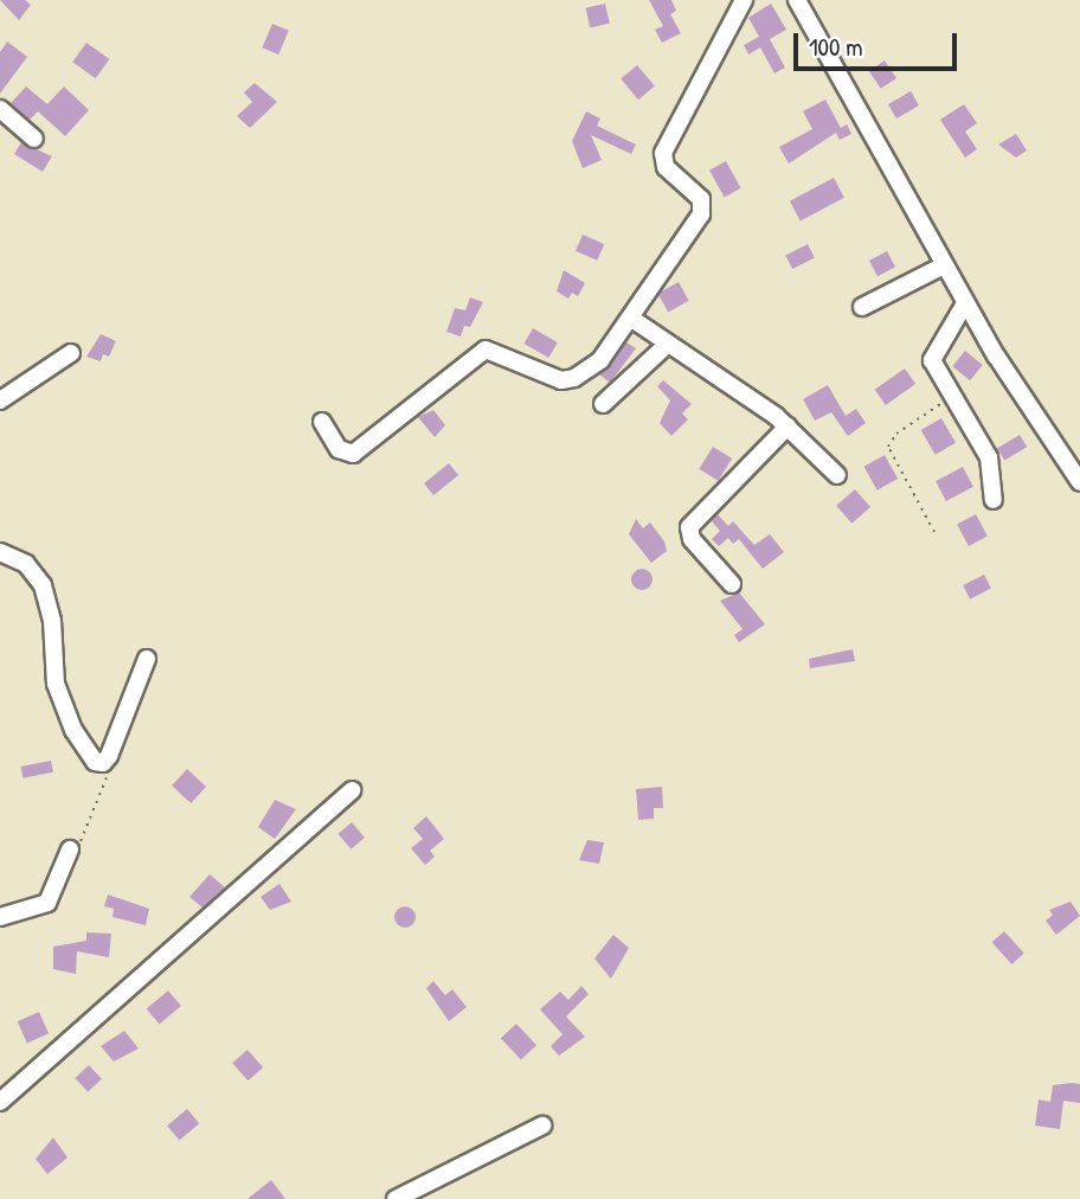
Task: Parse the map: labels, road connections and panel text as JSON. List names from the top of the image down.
{
  "scale_bar": "100 m"
}
